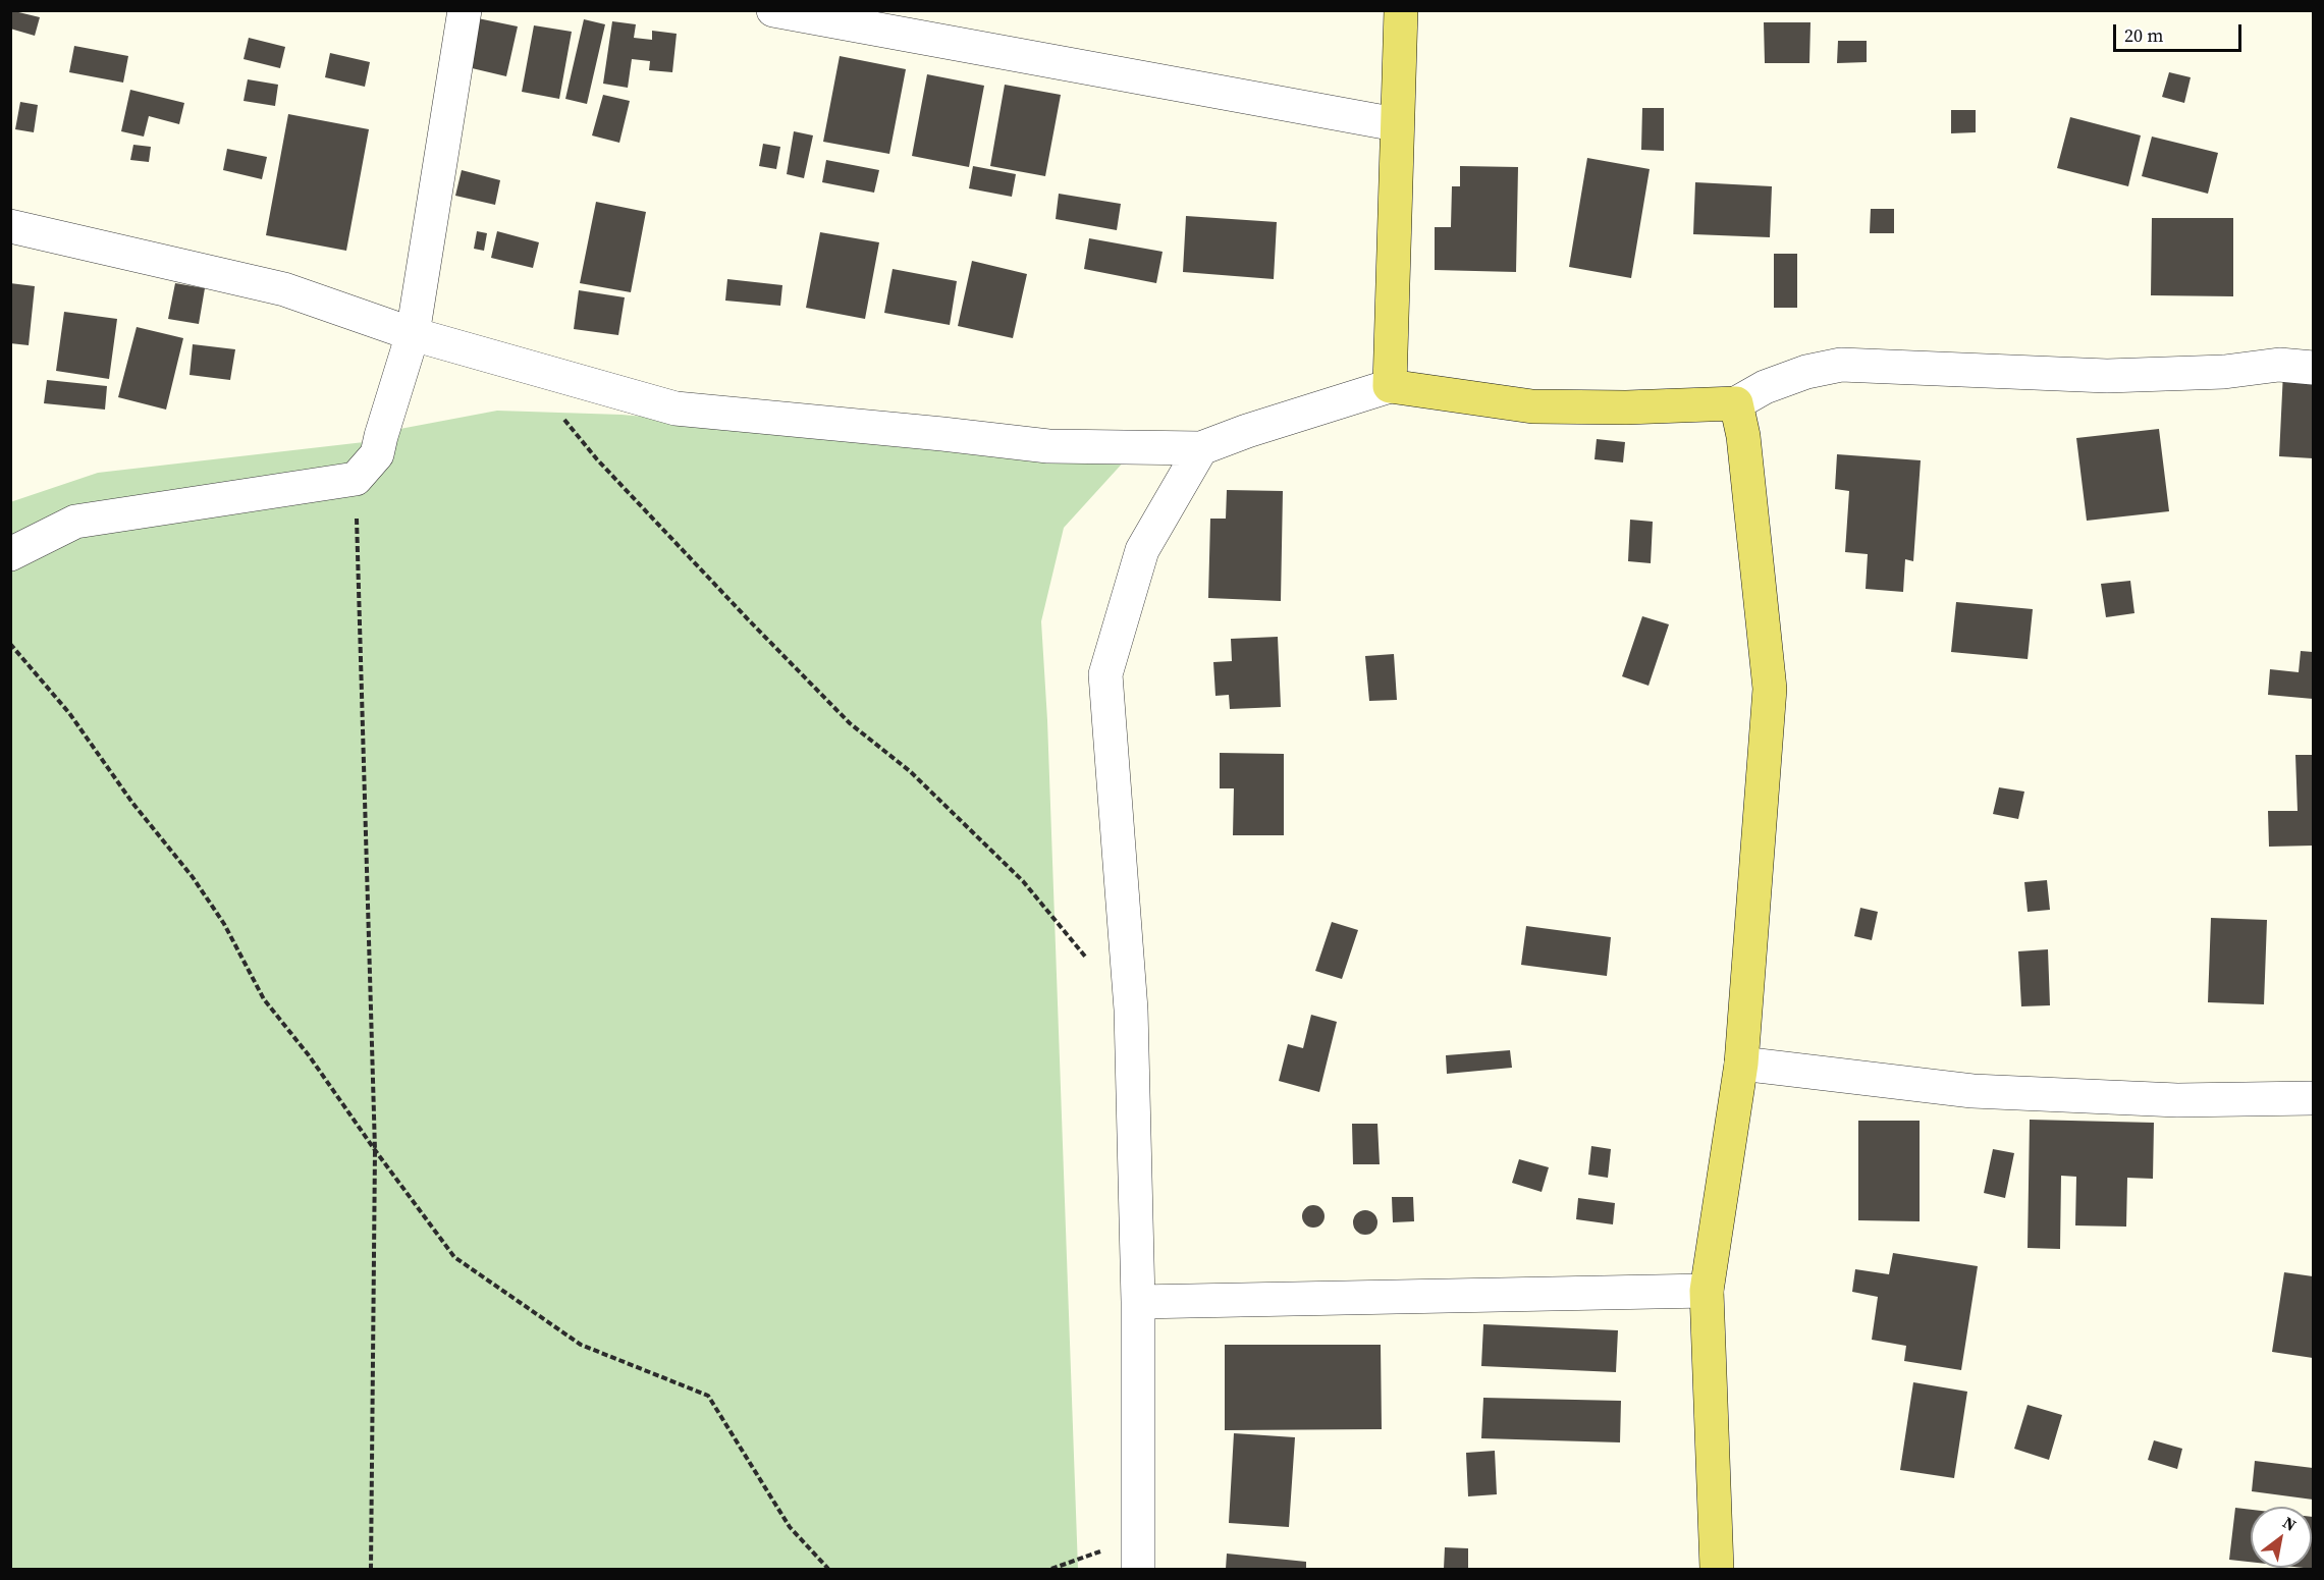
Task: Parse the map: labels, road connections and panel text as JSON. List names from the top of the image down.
{
  "scale_bar": "20 m",
  "north": "top right"
}
